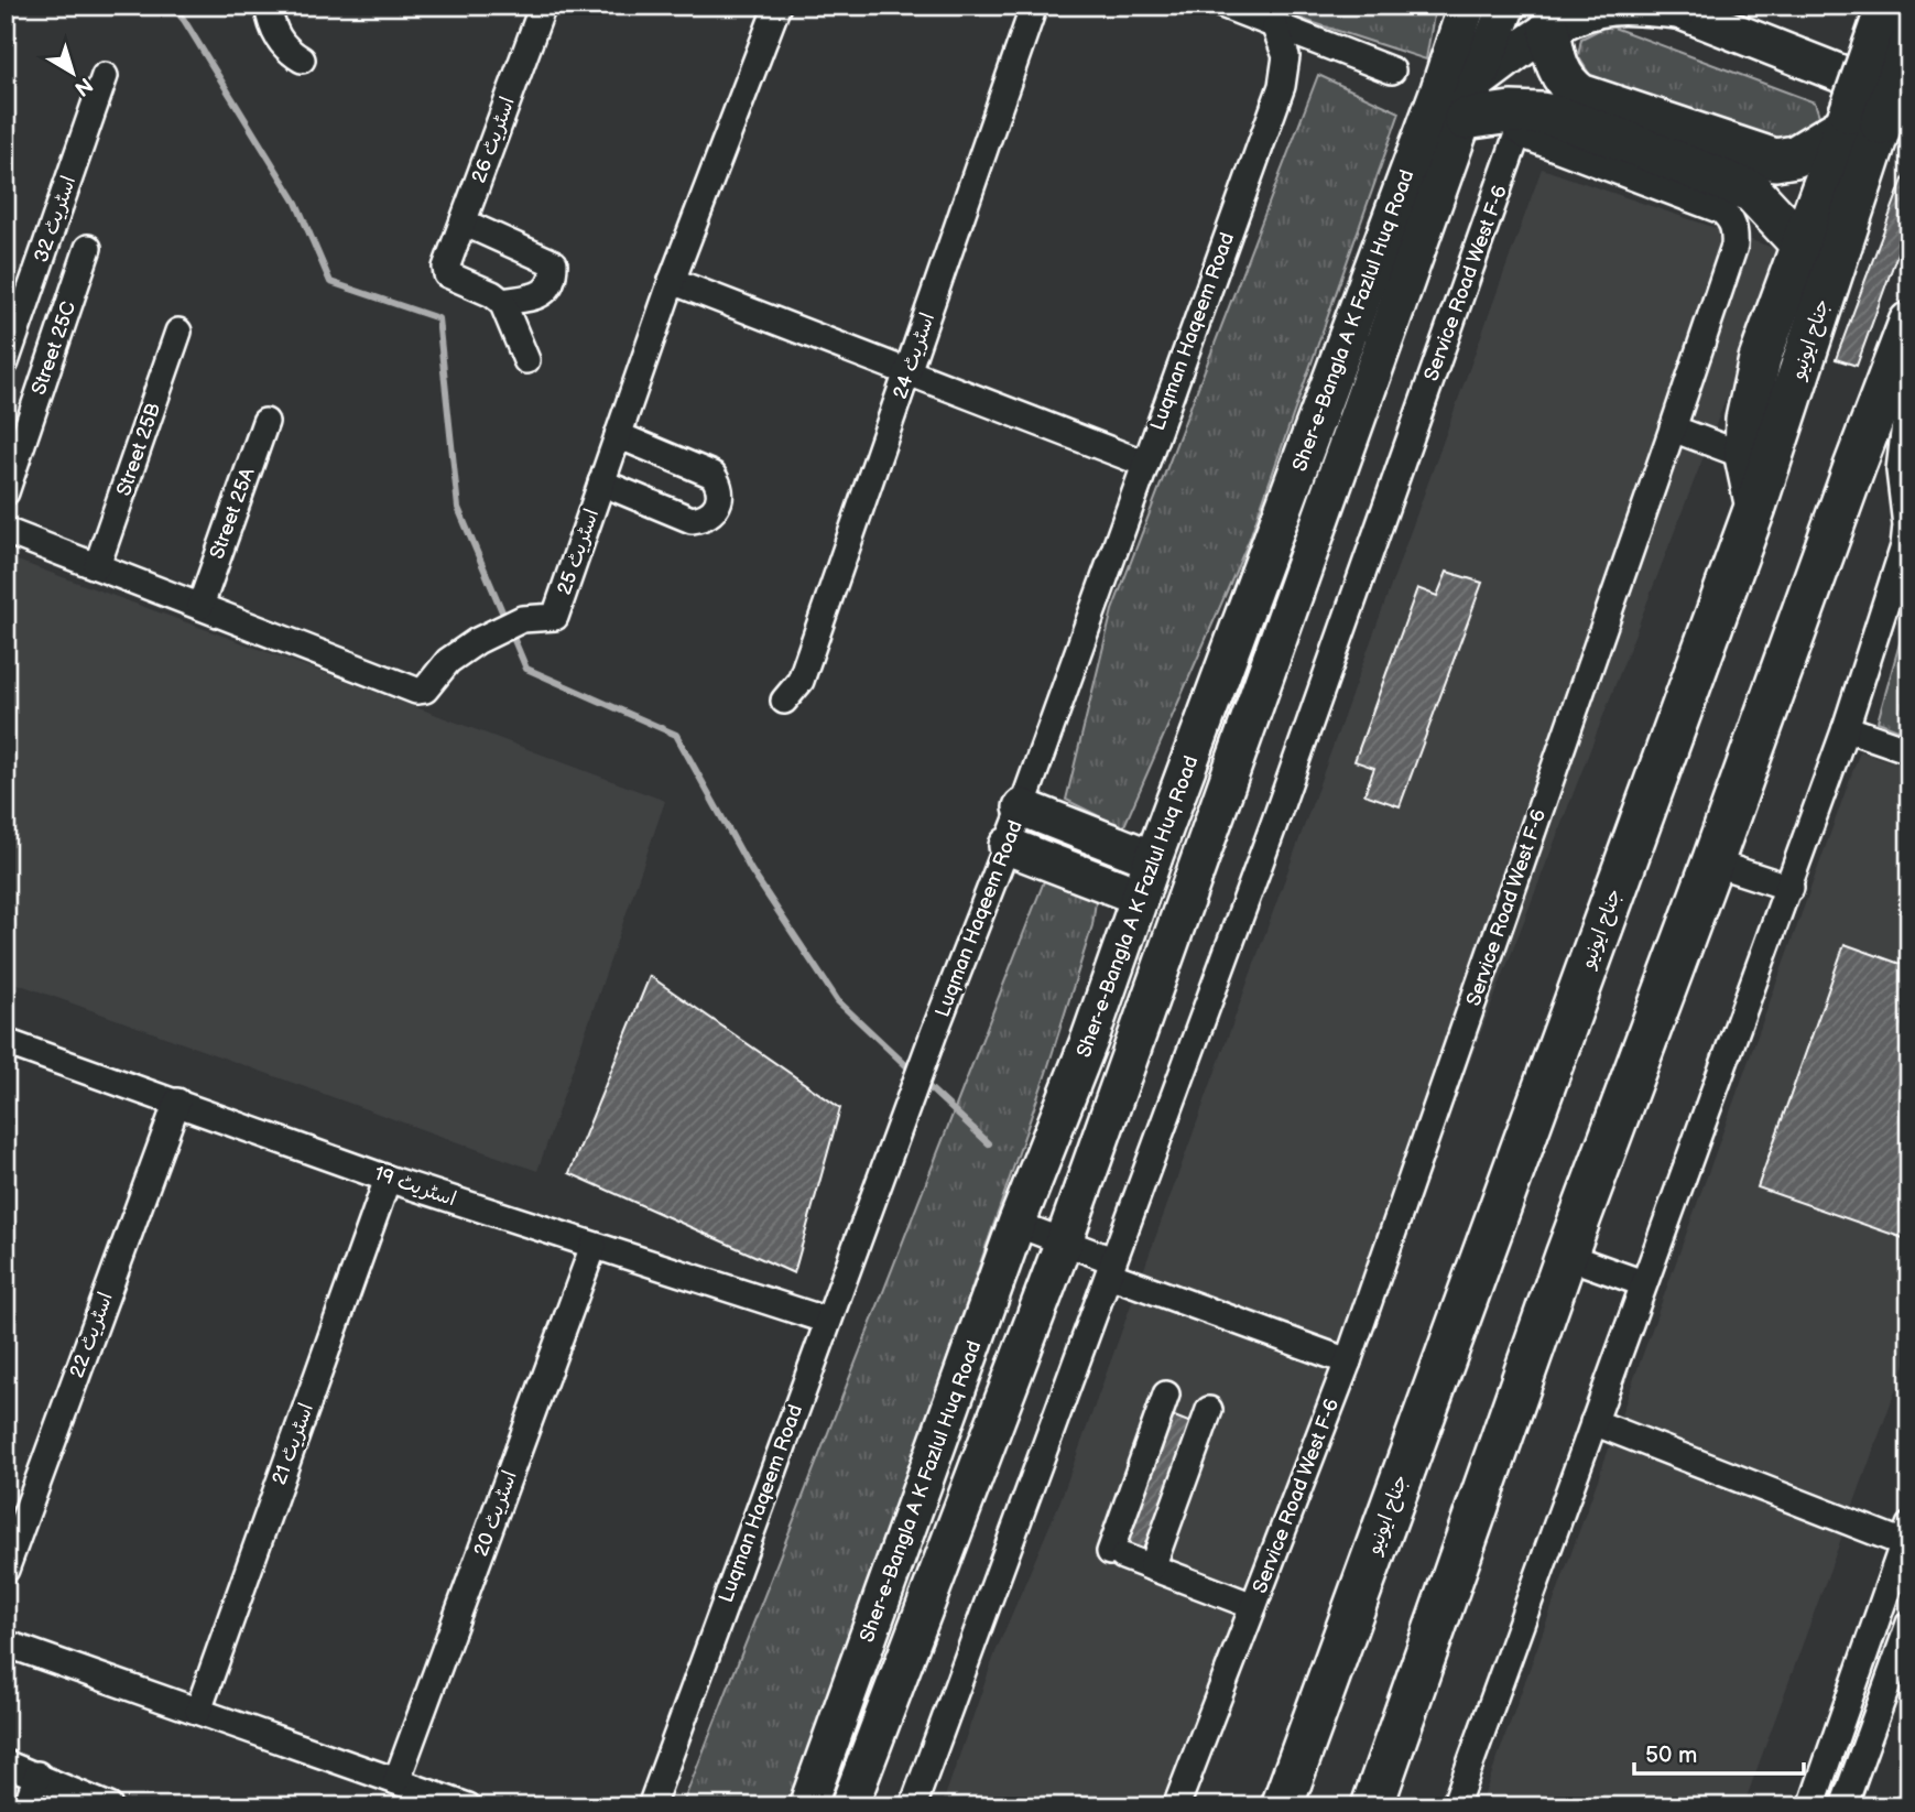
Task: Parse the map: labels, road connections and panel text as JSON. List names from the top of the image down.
{
  "streets": {
    "main road": ["Sher-e-Bangla A K Fazlul Huq Road", "جناح ایونیو"],
    "street": [
      "اسٹریٹ 26",
      "اسٹریٹ 32",
      "Service Road West F-6",
      "Luqman Haqeem Road",
      "Street 25C",
      "اسٹریٹ 24",
      "Street 25B",
      "Street 25A",
      "اسٹریٹ 25",
      "اسٹریٹ 19",
      "اسٹریٹ 22",
      "اسٹریٹ 21",
      "اسٹریٹ 20"
    ]
  },
  "crossings": [
    ["Luqman Haqeem Road", "اسٹریٹ 19"],
    ["Street 25B", "اسٹریٹ 25"],
    ["Street 25A", "اسٹریٹ 25"],
    ["اسٹریٹ 19", "اسٹریٹ 22"],
    ["اسٹریٹ 19", "اسٹریٹ 21"],
    ["اسٹریٹ 19", "اسٹریٹ 20"]
  ],
  "scale_bar": "50 m",
  "north": "bottom right"
}
